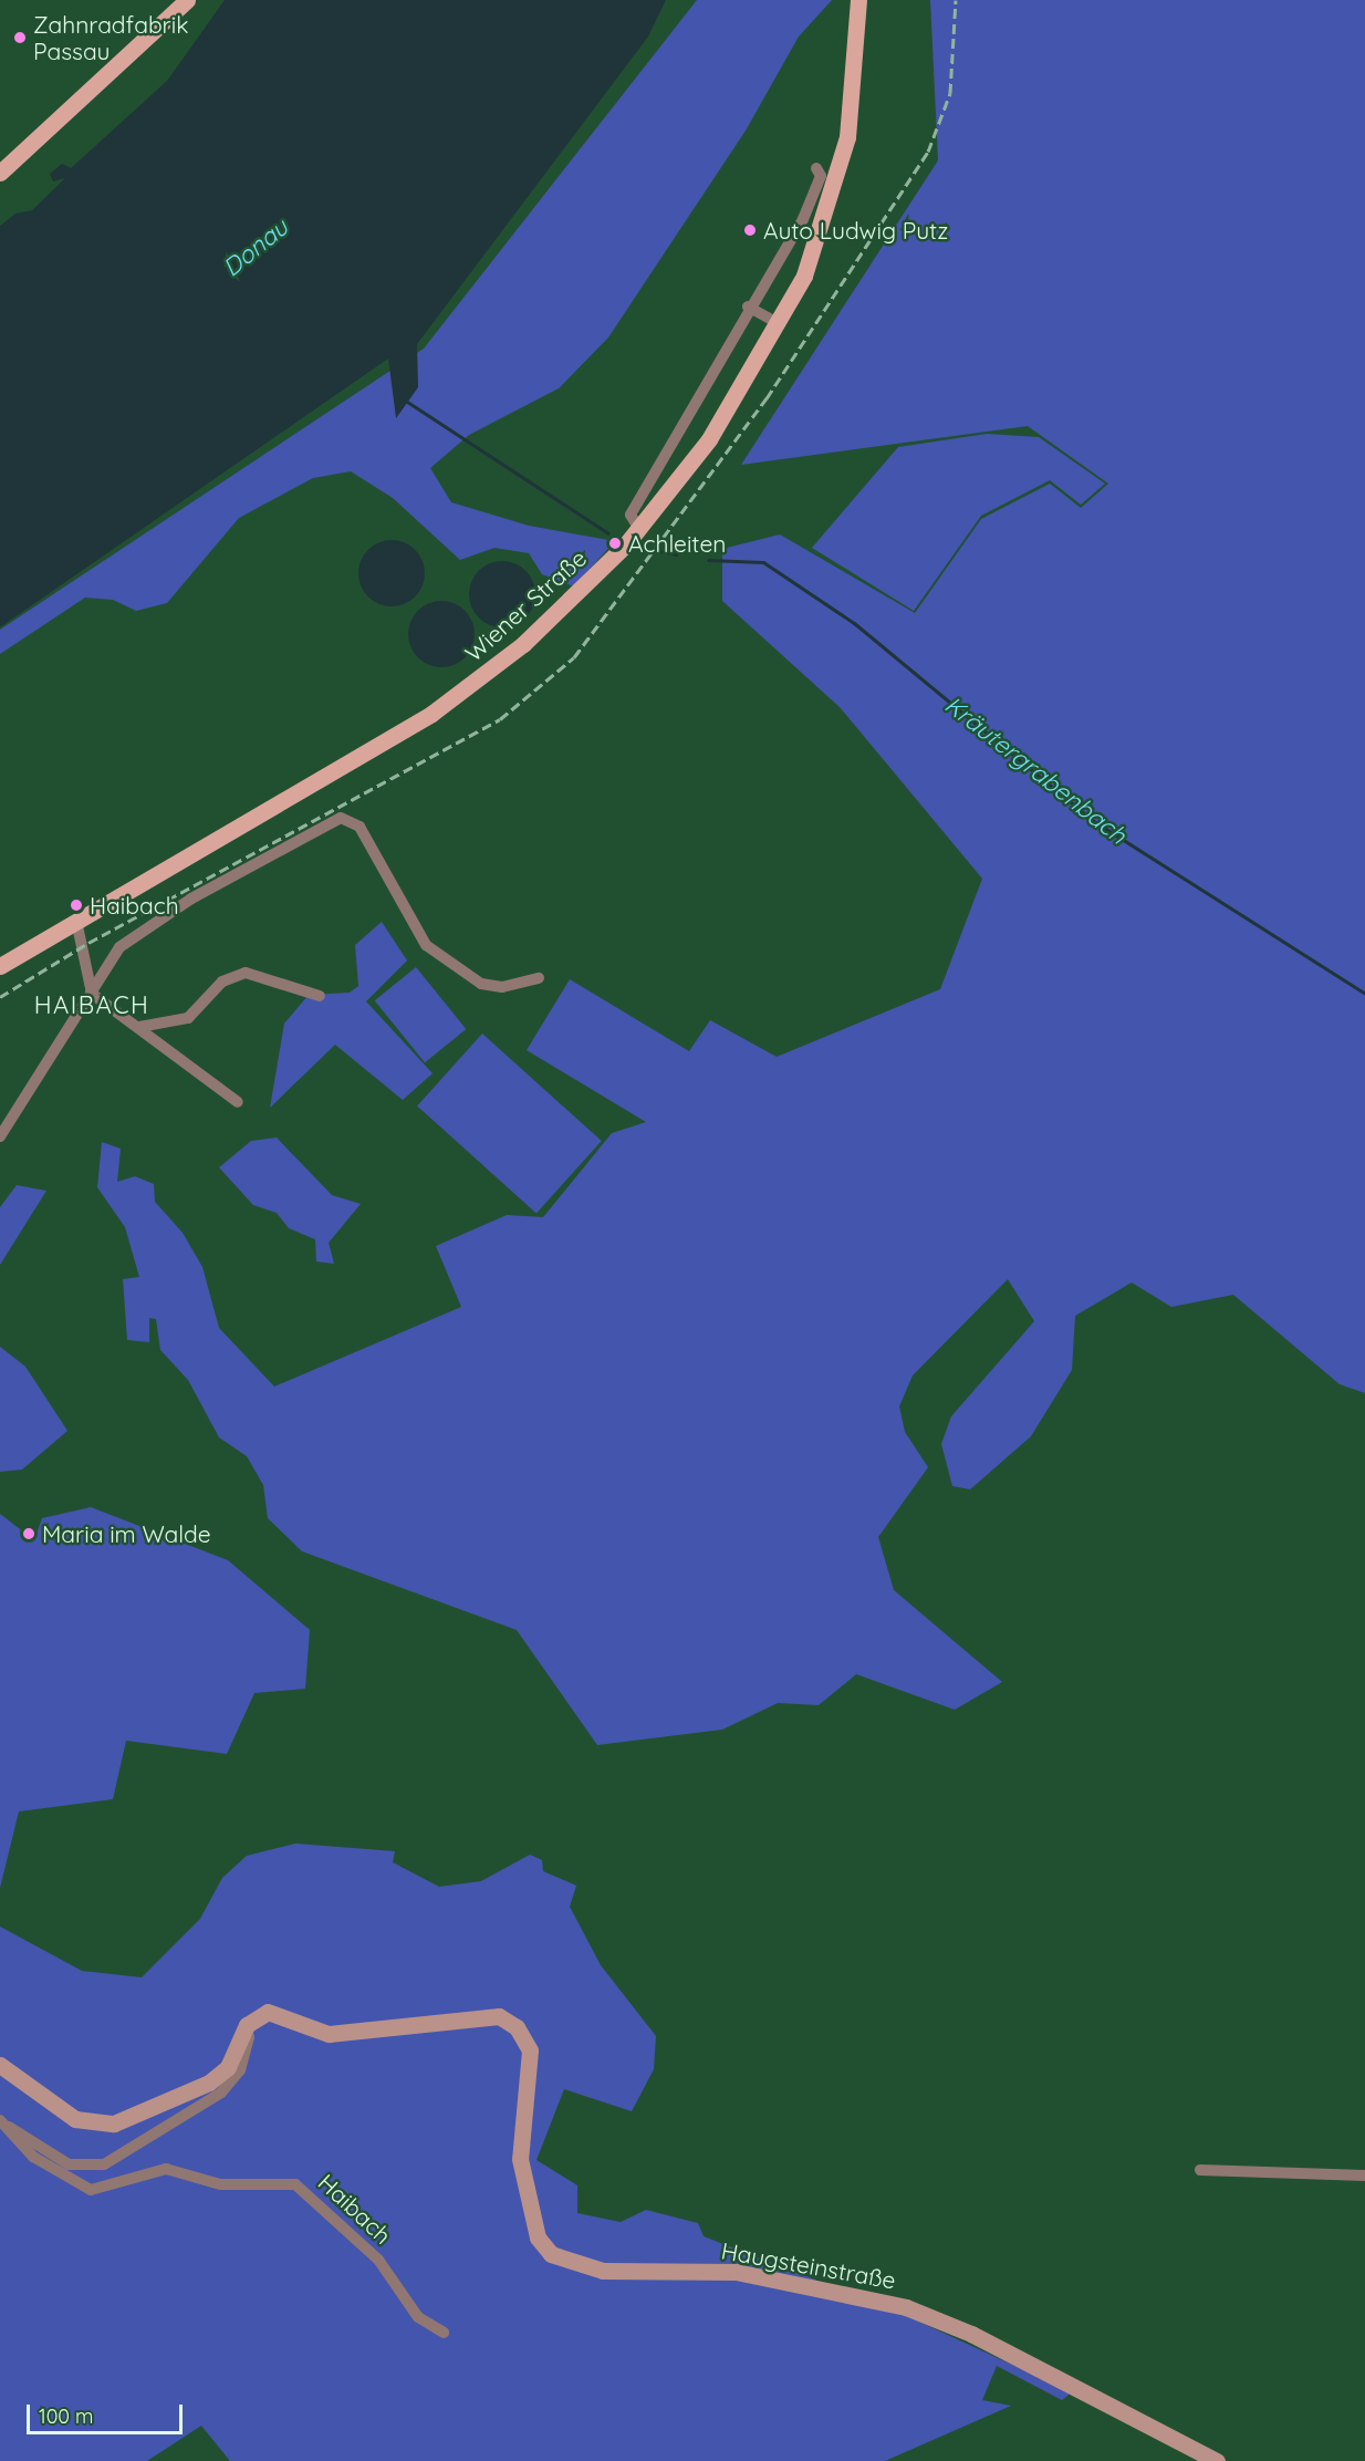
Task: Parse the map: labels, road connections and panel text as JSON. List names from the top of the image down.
{
  "streets": {
    "main road": ["Wiener Straße", "Haugsteinstraße"],
    "street": ["Haibach"]
  },
  "districts": ["HAIBACH"],
  "water": ["Donau", "Kräutergrabenbach"],
  "places": [
    "Zahnradfabrik Passau",
    "Auto Ludwig Putz",
    "Achleiten",
    "Haibach",
    "Maria im Walde"
  ],
  "scale_bar": "100 m"
}
